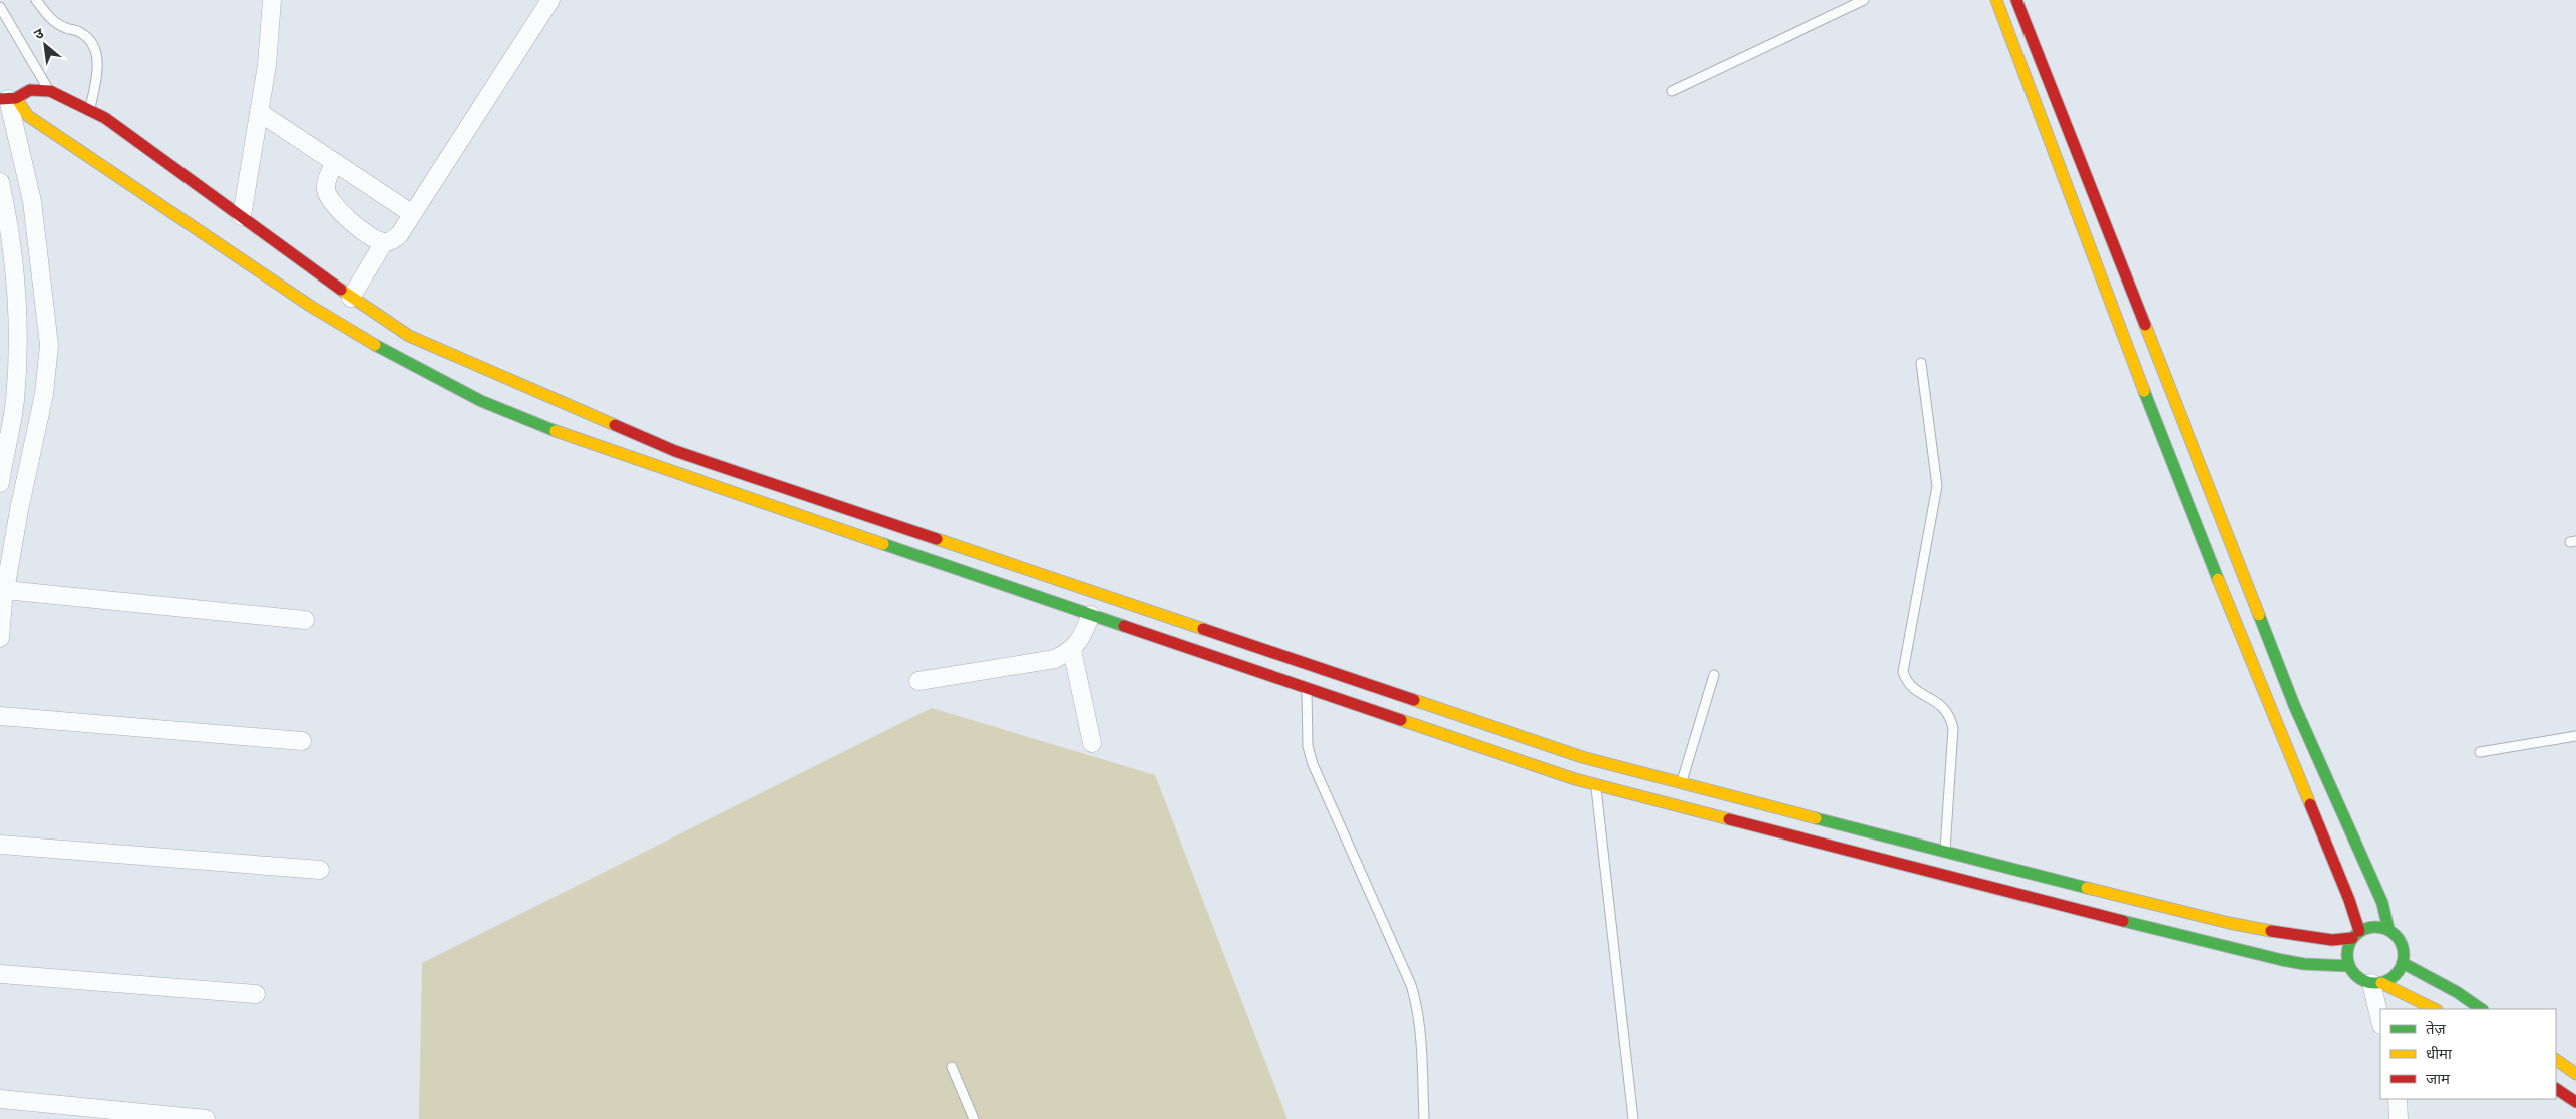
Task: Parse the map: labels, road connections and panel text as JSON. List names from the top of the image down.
{
  "legend": ["तेज़", "धीमा", "जाम"],
  "north": "top left"
}
